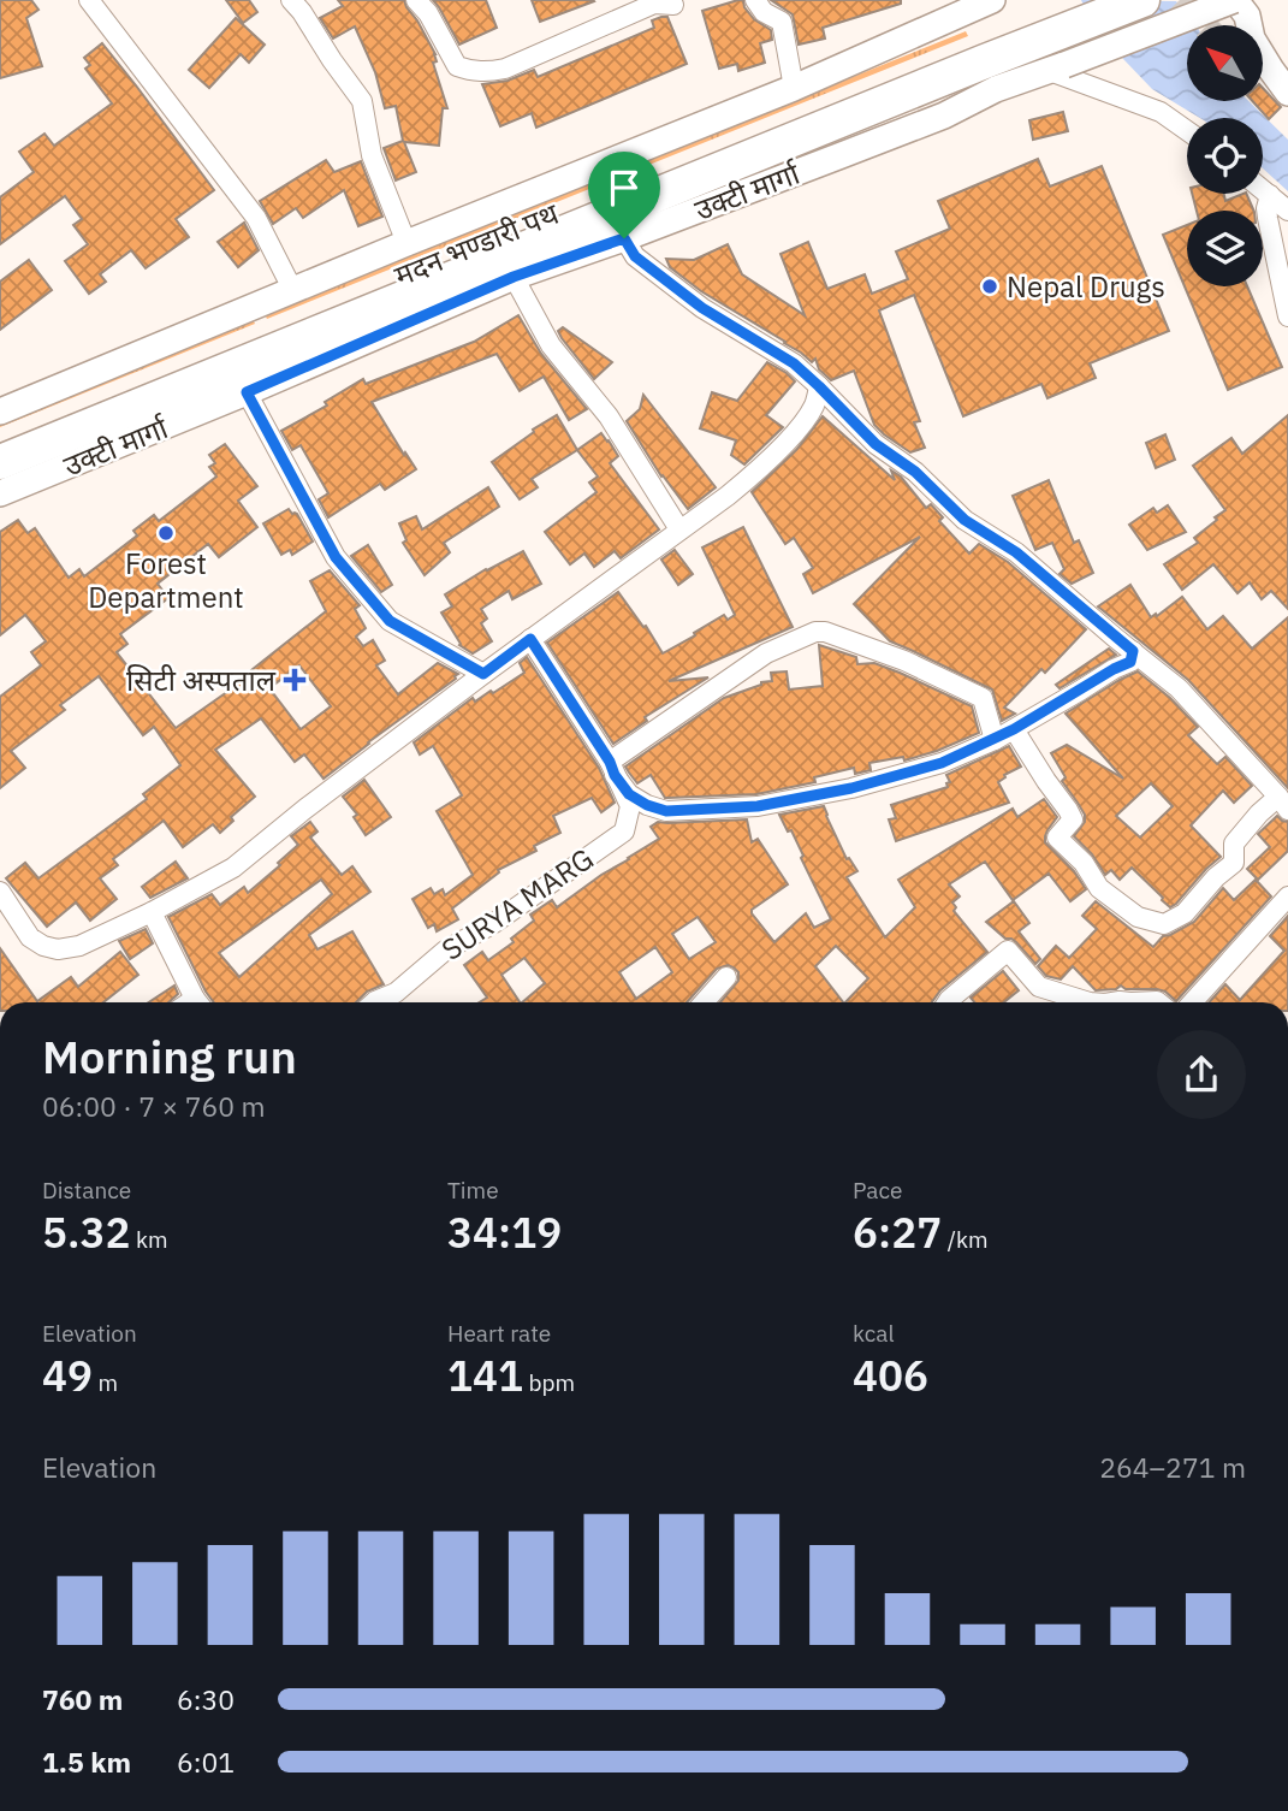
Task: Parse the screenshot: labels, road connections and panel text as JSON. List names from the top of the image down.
{
  "streets": {
    "highway": ["मदन भण्डारी पथ"],
    "street": ["उक्टी मार्गा", "SURYA MARG"]
  },
  "crossings": [
    ["उक्टी मार्गा", "मदन भण्डारी पथ"]
  ],
  "places": {
    "other": ["Nepal Drugs", "Forest Department"],
    "health": ["सिटी अस्पताल"]
  },
  "north": "top left",
  "page": {
    "heading": ["Morning run", "06:00 · 7 × 760 m"],
    "stats": [
      ["Distance", "5.32 km"],
      ["Time", "34:19"],
      ["Pace", "6:27 /km"],
      ["Elevation", "49 m"],
      ["Heart rate", "141 bpm"],
      ["kcal", "406"]
    ],
    "chart": ["Elevation", "264–271 m"],
    "list": [
      {
        "name": "760 m",
        "note": "6:30"
      },
      {
        "name": "1.5 km",
        "note": "6:01"
      }
    ]
  }
}
